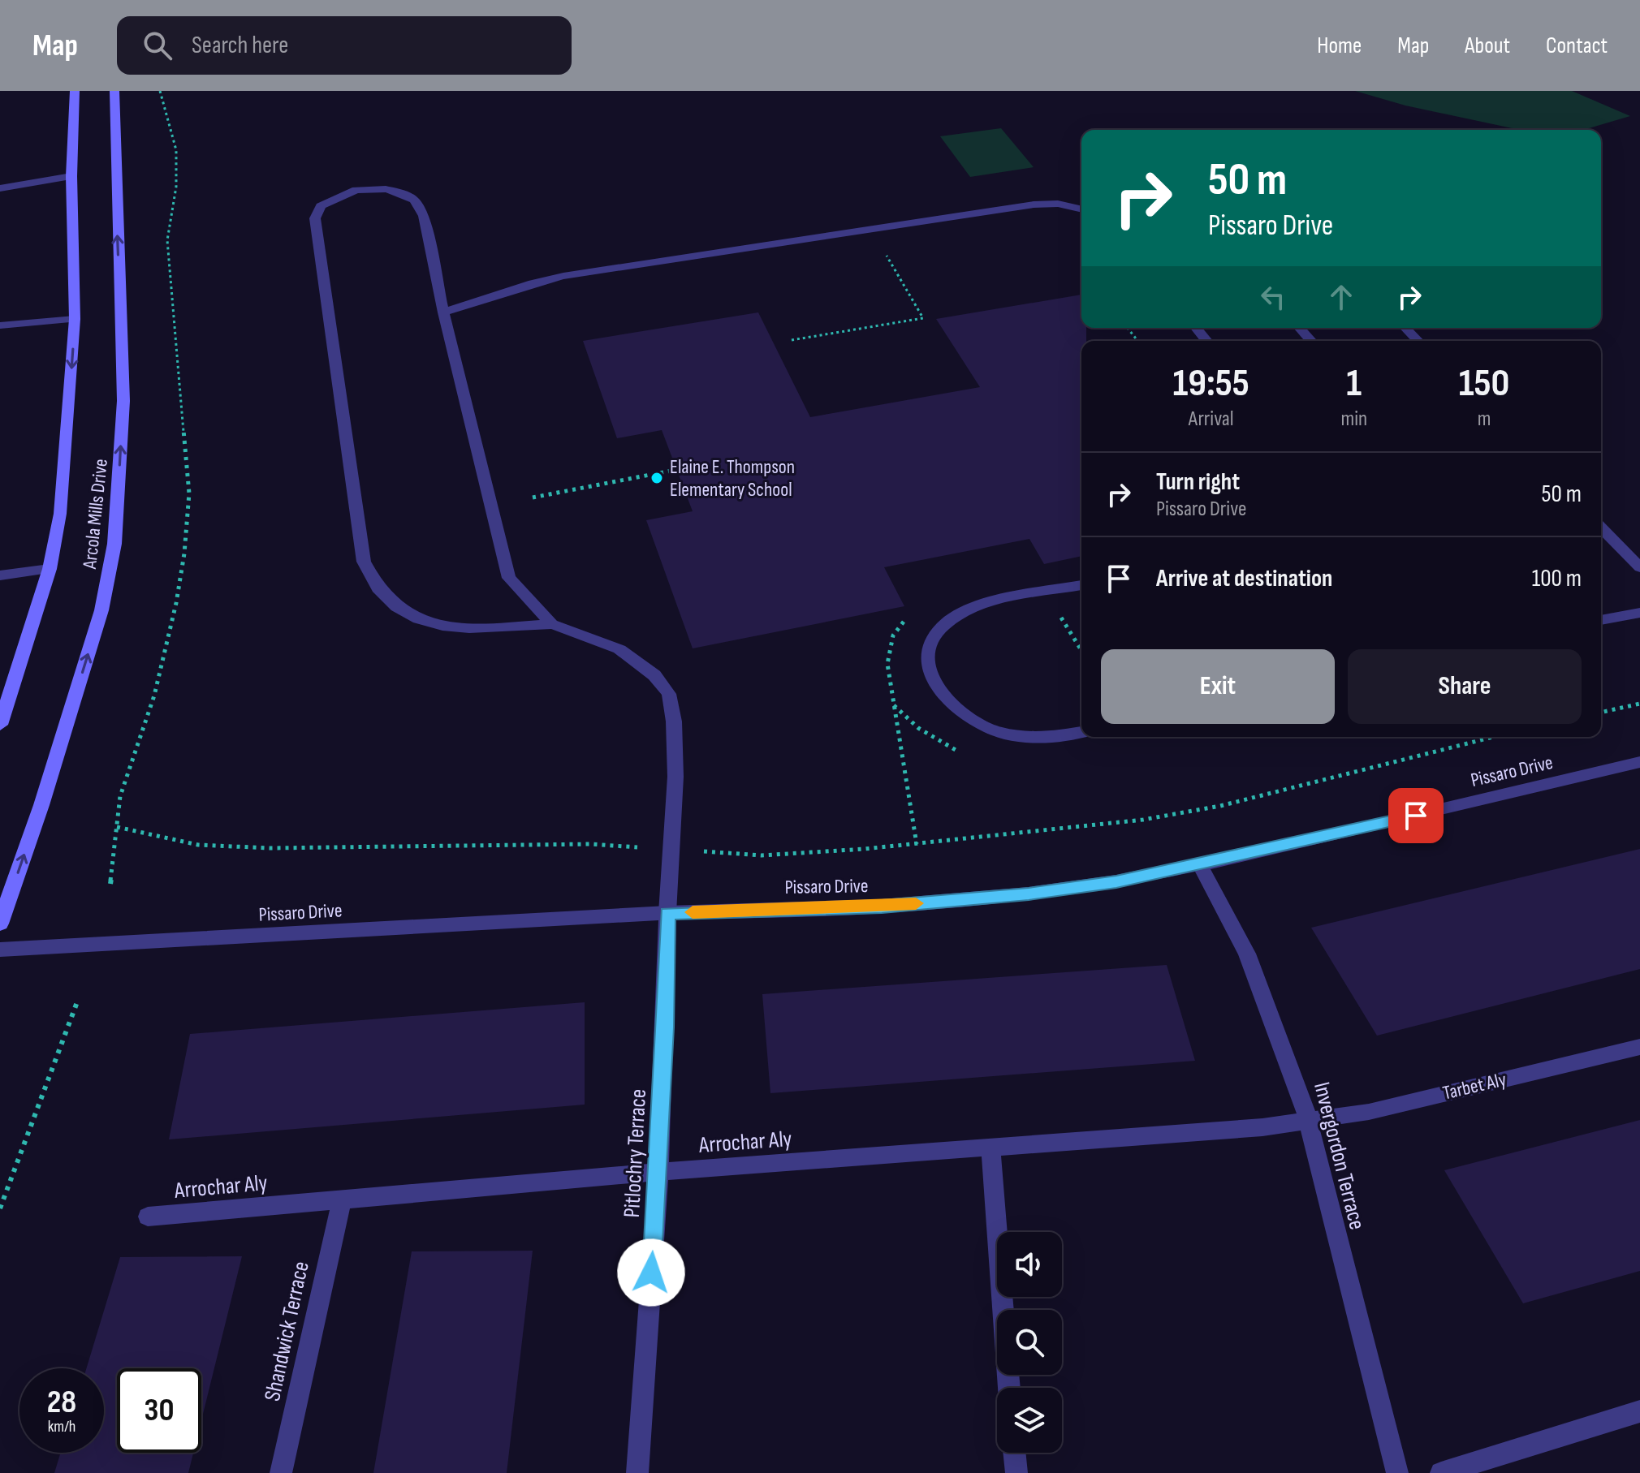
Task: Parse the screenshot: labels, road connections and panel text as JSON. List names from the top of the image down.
{
  "streets": {
    "street": [
      "Arcola Mills Drive",
      "Pissaro Drive",
      "Tarbet Aly",
      "Arrochar Aly",
      "Pitlochry Terrace",
      "Invergordon Terrace",
      "Shandwick Terrace"
    ]
  },
  "crossings": [
    ["Pissaro Drive", "Pitlochry Terrace"],
    ["Pissaro Drive", "Invergordon Terrace"],
    ["Tarbet Aly", "Arrochar Aly"],
    ["Tarbet Aly", "Invergordon Terrace"],
    ["Arrochar Aly", "Pitlochry Terrace"],
    ["Arrochar Aly", "Invergordon Terrace"],
    ["Arrochar Aly", "Shandwick Terrace"]
  ],
  "places": ["Elaine E. Thompson Elementary School"],
  "page": {
    "header": "Map",
    "search": "Search here",
    "nav": [
      "Home",
      "Map",
      "About",
      "Contact"
    ],
    "turn": ["50 m", "Pissaro Drive"],
    "eta": [
      "19:55",
      "Arrival",
      "1",
      "min",
      "150",
      "m"
    ],
    "list": [
      {
        "name": "Turn right",
        "note": "Pissaro Drive",
        "value": "50 m"
      },
      {
        "name": "Arrive at destination",
        "value": "100 m"
      }
    ],
    "buttons": ["Exit", "Share"],
    "speed": "28 km/h",
    "limit": "30"
  }
}
